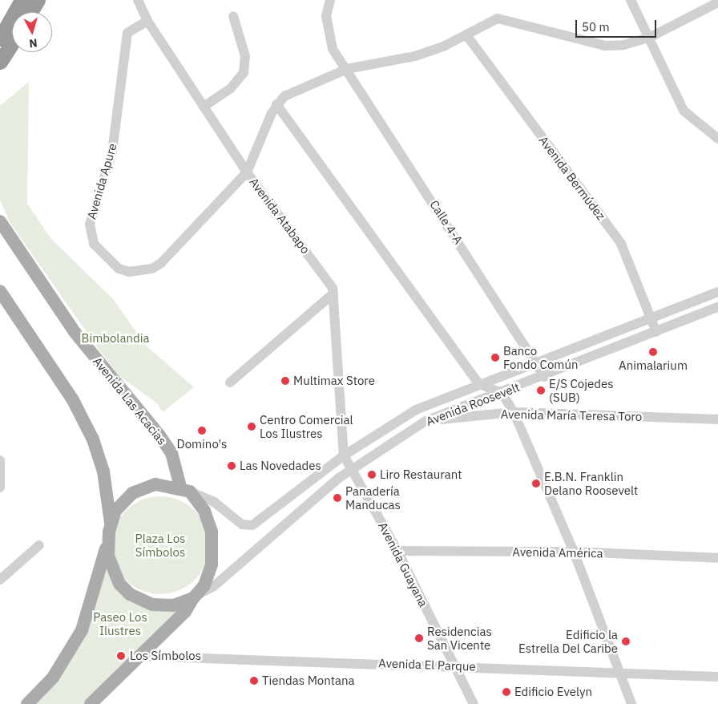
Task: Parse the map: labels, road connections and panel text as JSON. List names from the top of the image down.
{
  "streets": {
    "main road": ["Avenida Las Acacias"],
    "street": [
      "Avenida Bermúdez",
      "Avenida Apure",
      "Avenida Atabapo",
      "Calle 4-A",
      "Avenida Roosevelt",
      "Avenida María Teresa Toro",
      "Avenida América",
      "Avenida Guayana",
      "Avenida El Parque"
    ]
  },
  "crossings": [
    ["Avenida Bermúdez", "Avenida Roosevelt"],
    ["Avenida Apure", "Avenida Atabapo"],
    ["Avenida Atabapo", "Avenida Roosevelt"],
    ["Avenida Atabapo", "Avenida Guayana"],
    ["Calle 4-A", "Avenida Roosevelt"],
    ["Avenida Las Acacias", "Avenida Roosevelt"],
    ["Avenida Roosevelt", "Avenida María Teresa Toro"],
    ["Avenida Roosevelt", "Avenida Guayana"],
    ["Avenida América", "Avenida Guayana"],
    ["Avenida Guayana", "Avenida El Parque"]
  ],
  "parks": ["Bimbolandia", "Plaza Los Símbolos", "Paseo Los Ilustres"],
  "places": [
    "Animalarium",
    "Banco Fondo Común",
    "Multimax Store",
    "E/S Cojedes (SUB)",
    "Centro Comercial Los Ilustres",
    "Domino's",
    "Las Novedades",
    "Liro Restaurant",
    "E.B.N. Franklin Delano Roosevelt",
    "Panadería Manducas",
    "Residencias San Vicente",
    "Edificio la Estrella Del Caribe",
    "Los Símbolos",
    "Tiendas Montana",
    "Edificio Evelyn"
  ],
  "scale_bar": "50 m",
  "north": "bottom"
}
